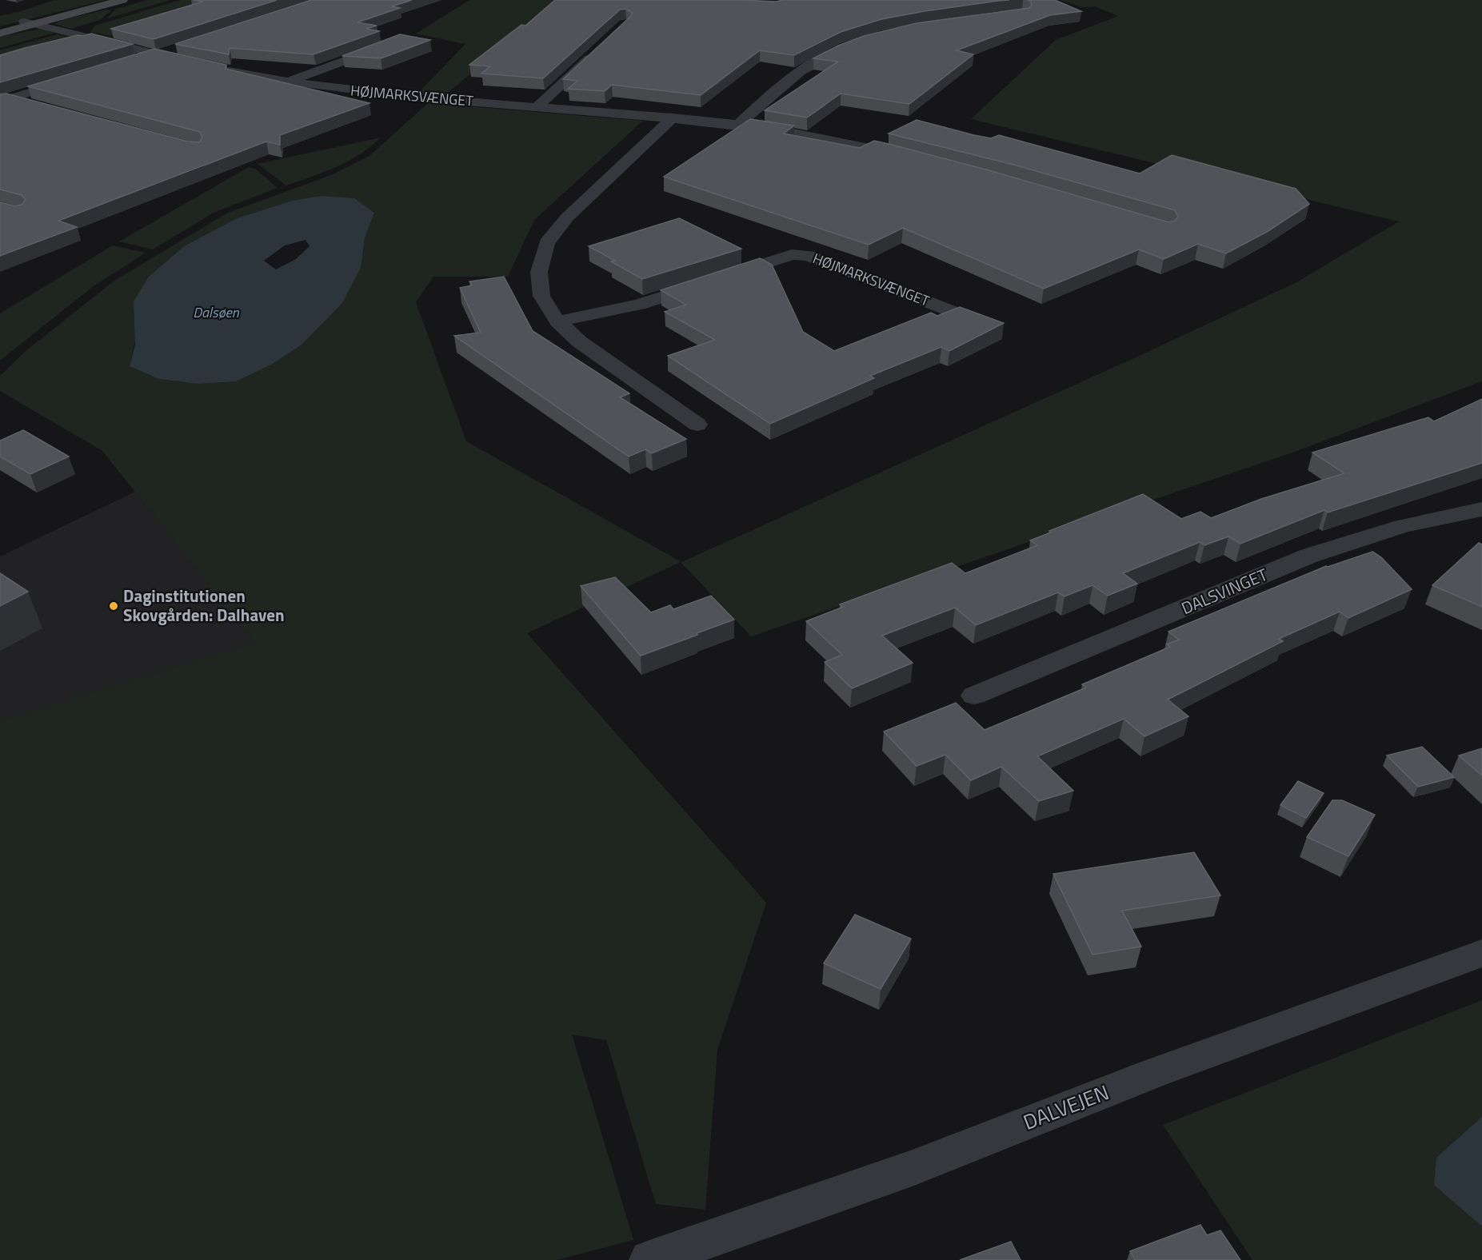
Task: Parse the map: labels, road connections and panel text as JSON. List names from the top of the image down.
{
  "streets": {
    "street": ["HØJMARKSVÆNGET", "DALSVINGET", "DALVEJEN"]
  },
  "water": ["Dalsøen"],
  "places": ["Daginstitutionen Skovgården: Dalhaven"]
}
